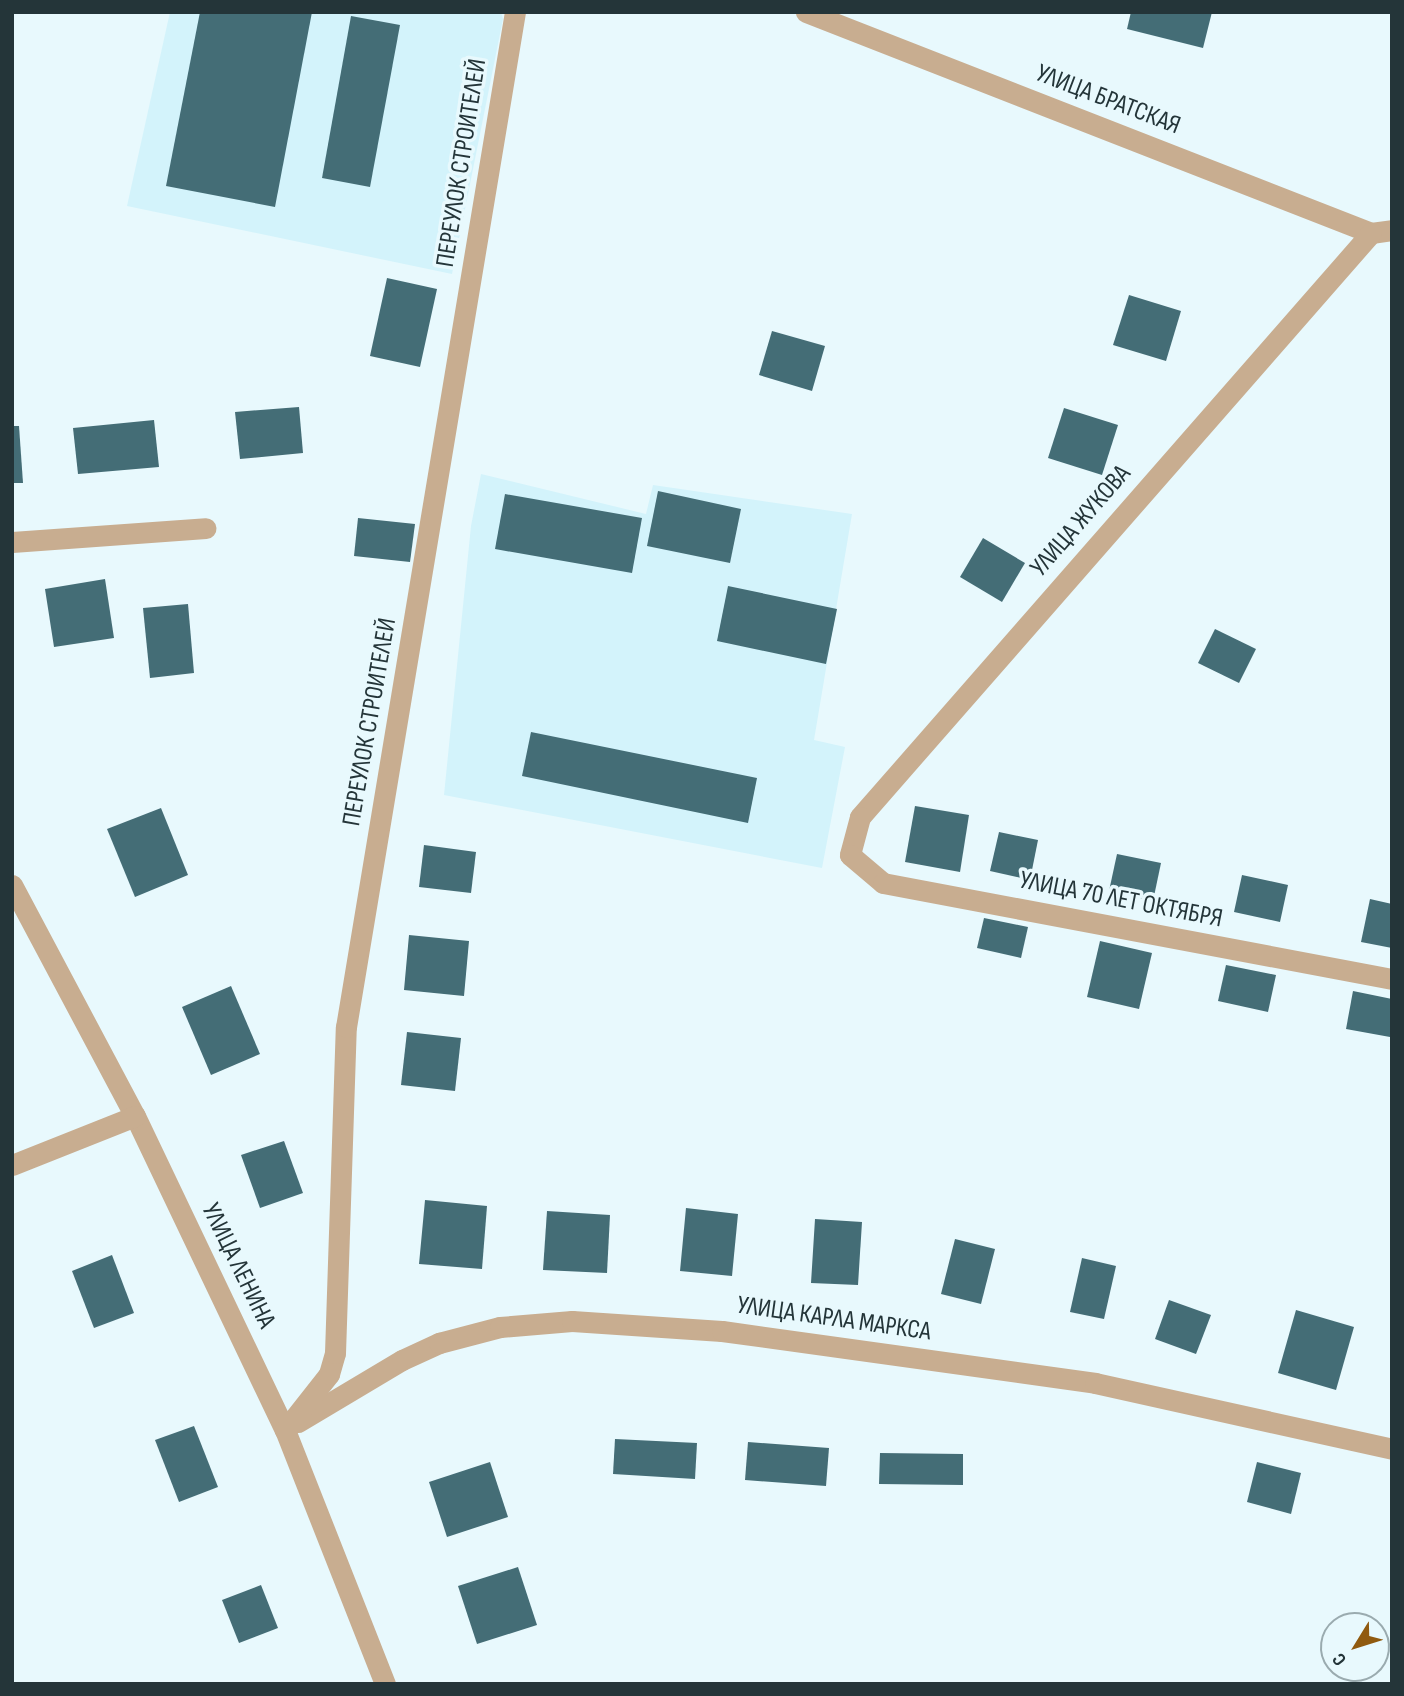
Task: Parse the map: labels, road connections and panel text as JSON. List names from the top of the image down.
{
  "streets": {
    "street": [
      "УЛИЦА БРАТСКАЯ",
      "ПЕРЕУЛОК СТРОИТЕЛЕЙ",
      "УЛИЦА ЖУКОВА",
      "УЛИЦА 70 ЛЕТ ОКТЯБРЯ",
      "УЛИЦА ЛЕНИНА",
      "УЛИЦА КАРЛА МАРКСА"
    ]
  },
  "crossings": [
    ["УЛИЦА БРАТСКАЯ", "УЛИЦА ЖУКОВА"],
    ["ПЕРЕУЛОК СТРОИТЕЛЕЙ", "УЛИЦА ЛЕНИНА"],
    ["ПЕРЕУЛОК СТРОИТЕЛЕЙ", "УЛИЦА КАРЛА МАРКСА"],
    ["УЛИЦА ЖУКОВА", "УЛИЦА 70 ЛЕТ ОКТЯБРЯ"],
    ["УЛИЦА ЛЕНИНА", "УЛИЦА КАРЛА МАРКСА"]
  ],
  "north": "bottom left"
}
